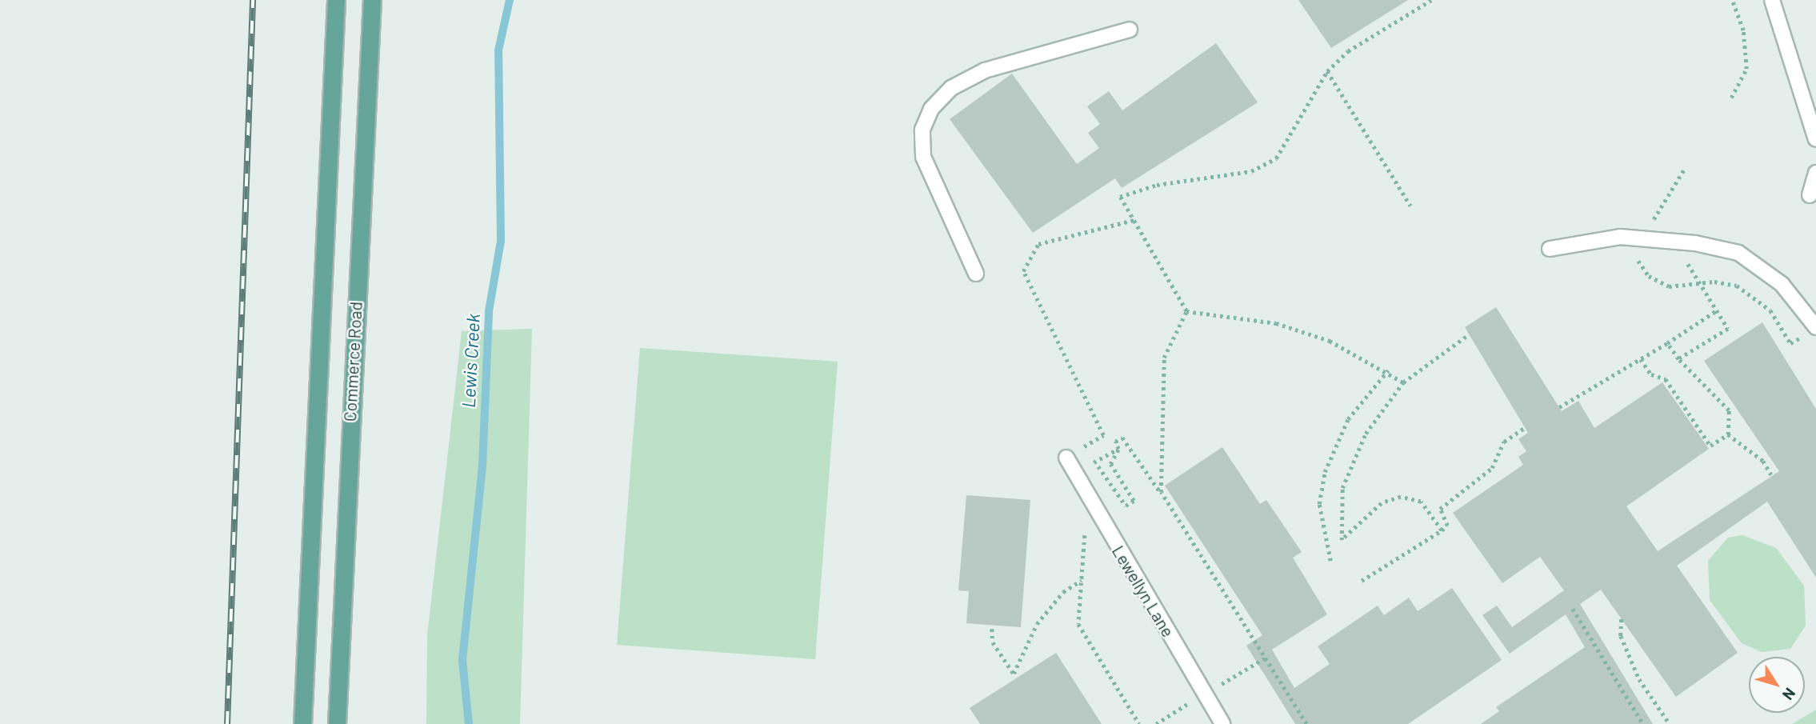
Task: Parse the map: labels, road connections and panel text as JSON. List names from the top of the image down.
{
  "streets": {
    "main road": ["Commerce Road"],
    "lane": ["Lewellyn Lane"]
  },
  "water": ["Lewis Creek"],
  "north": "bottom right"
}
